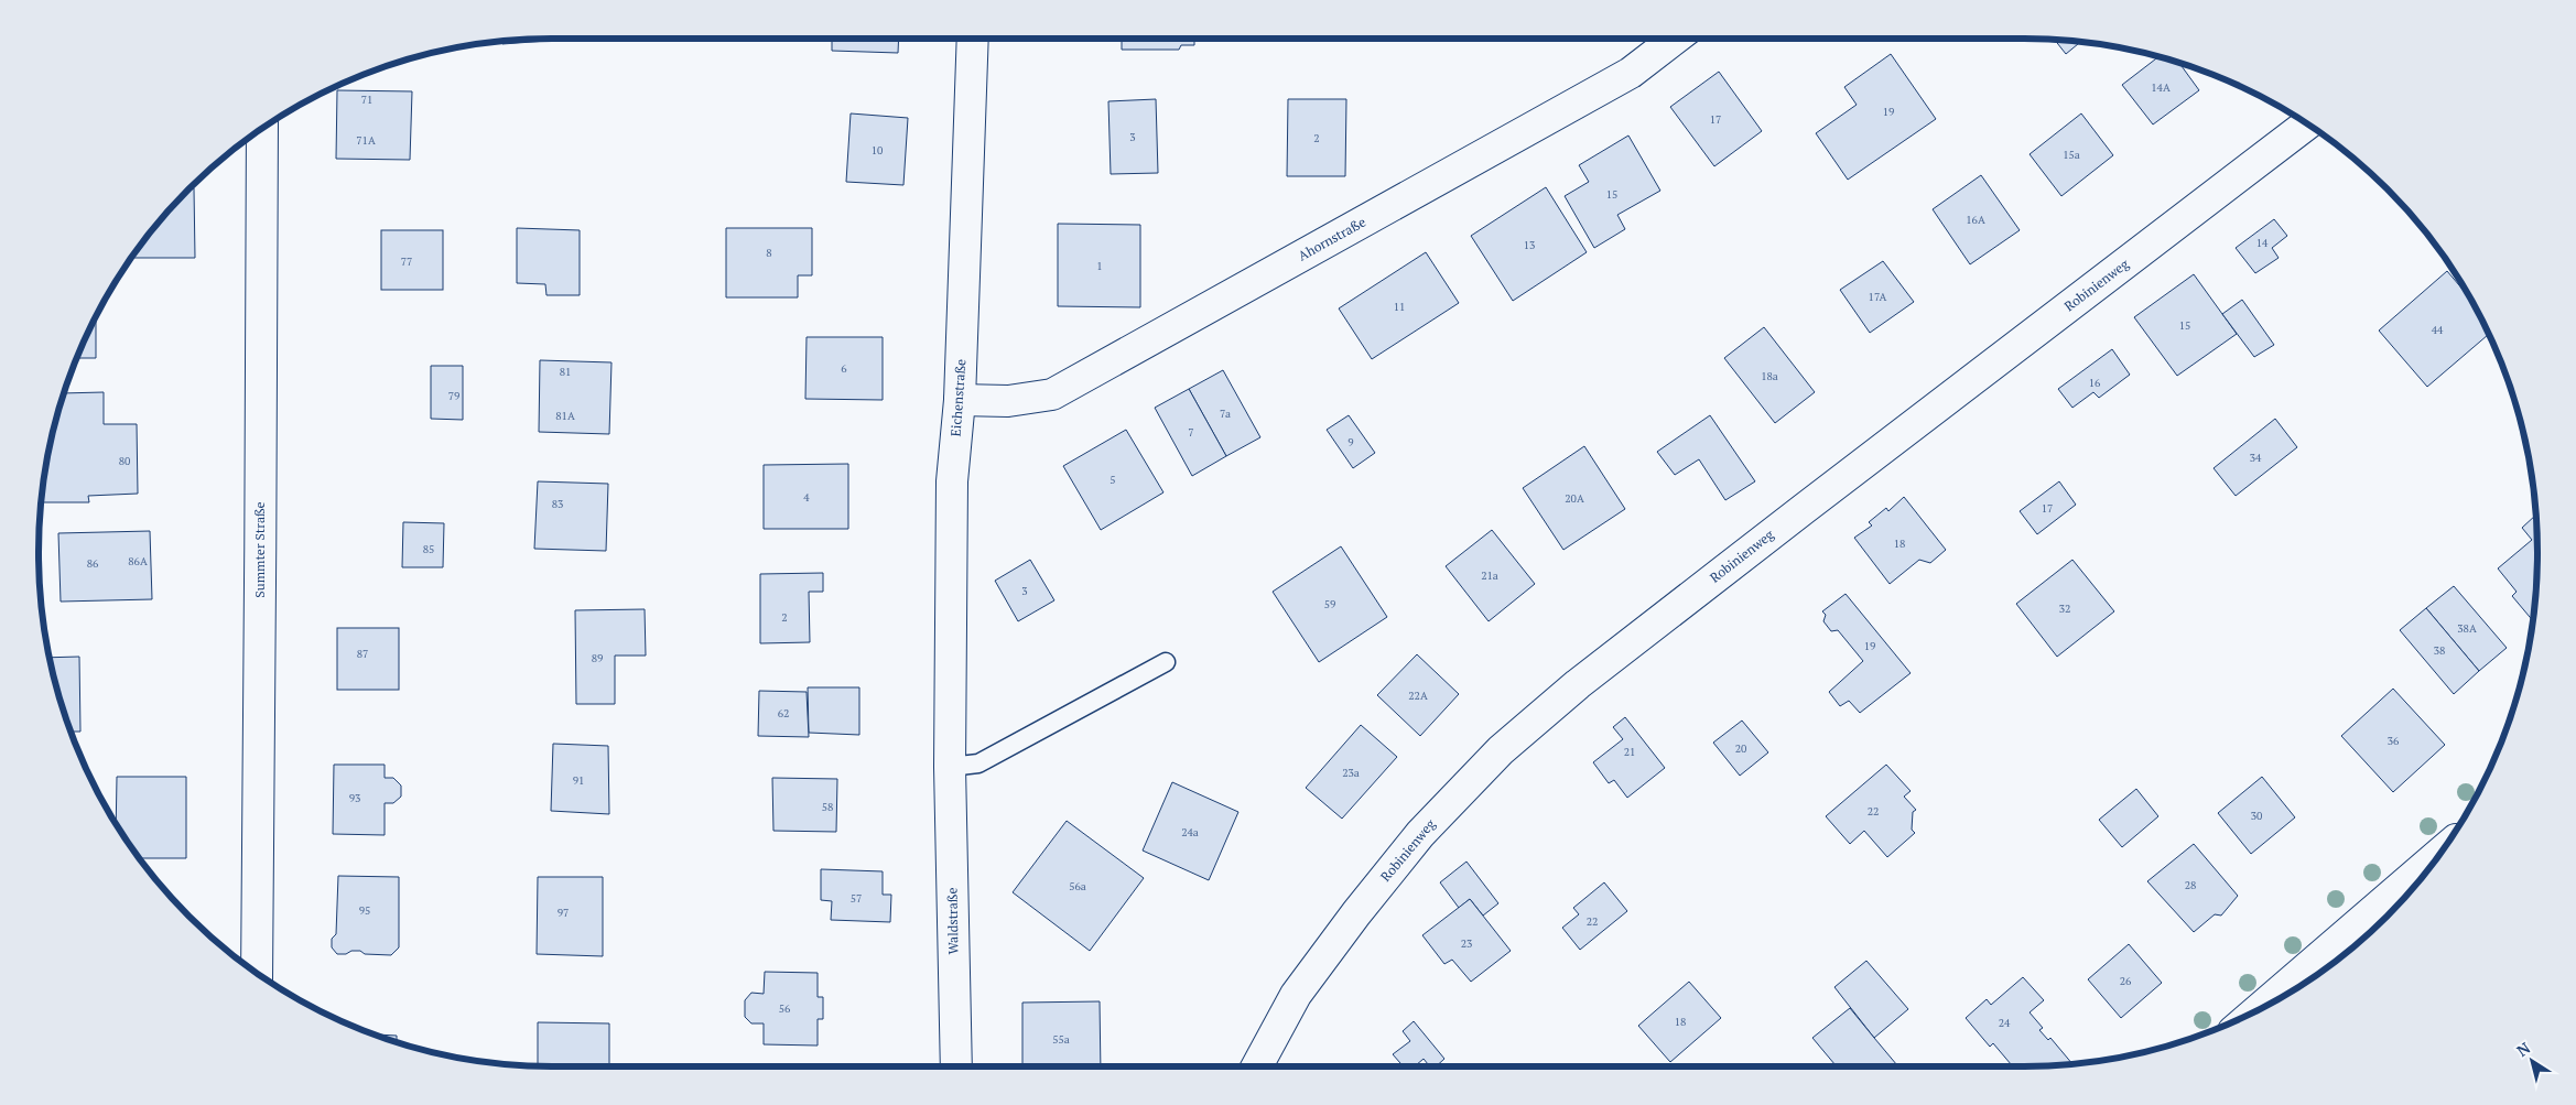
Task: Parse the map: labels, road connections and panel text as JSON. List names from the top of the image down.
{
  "streets": {
    "street": [
      "Ahornstraße",
      "Robinienweg",
      "Eichenstraße",
      "Summter Straße",
      "Waldstraße"
    ]
  },
  "crossings": [
    ["Ahornstraße", "Eichenstraße"],
    ["Eichenstraße", "Waldstraße"]
  ],
  "house_numbers": [
    "14A",
    "71",
    "19",
    "17",
    "3",
    "2",
    "71A",
    "10",
    "15a",
    "15",
    "16A",
    "14",
    "13",
    "8",
    "77",
    "1",
    "17A",
    "11",
    "15",
    "44",
    "6",
    "81",
    "18a",
    "16",
    "79",
    "7a",
    "81A",
    "7",
    "9",
    "34",
    "80",
    "5",
    "4",
    "20A",
    "83",
    "17",
    "18",
    "85",
    "86A",
    "86",
    "21a",
    "3",
    "59",
    "32",
    "2",
    "38A",
    "19",
    "38",
    "87",
    "89",
    "22A",
    "62",
    "36",
    "20",
    "21",
    "23a",
    "91",
    "93",
    "58",
    "22",
    "30",
    "24a",
    "28",
    "56a",
    "57",
    "95",
    "97",
    "22",
    "23",
    "26",
    "56",
    "18",
    "24",
    "55a"
  ],
  "north": "top left"
}
